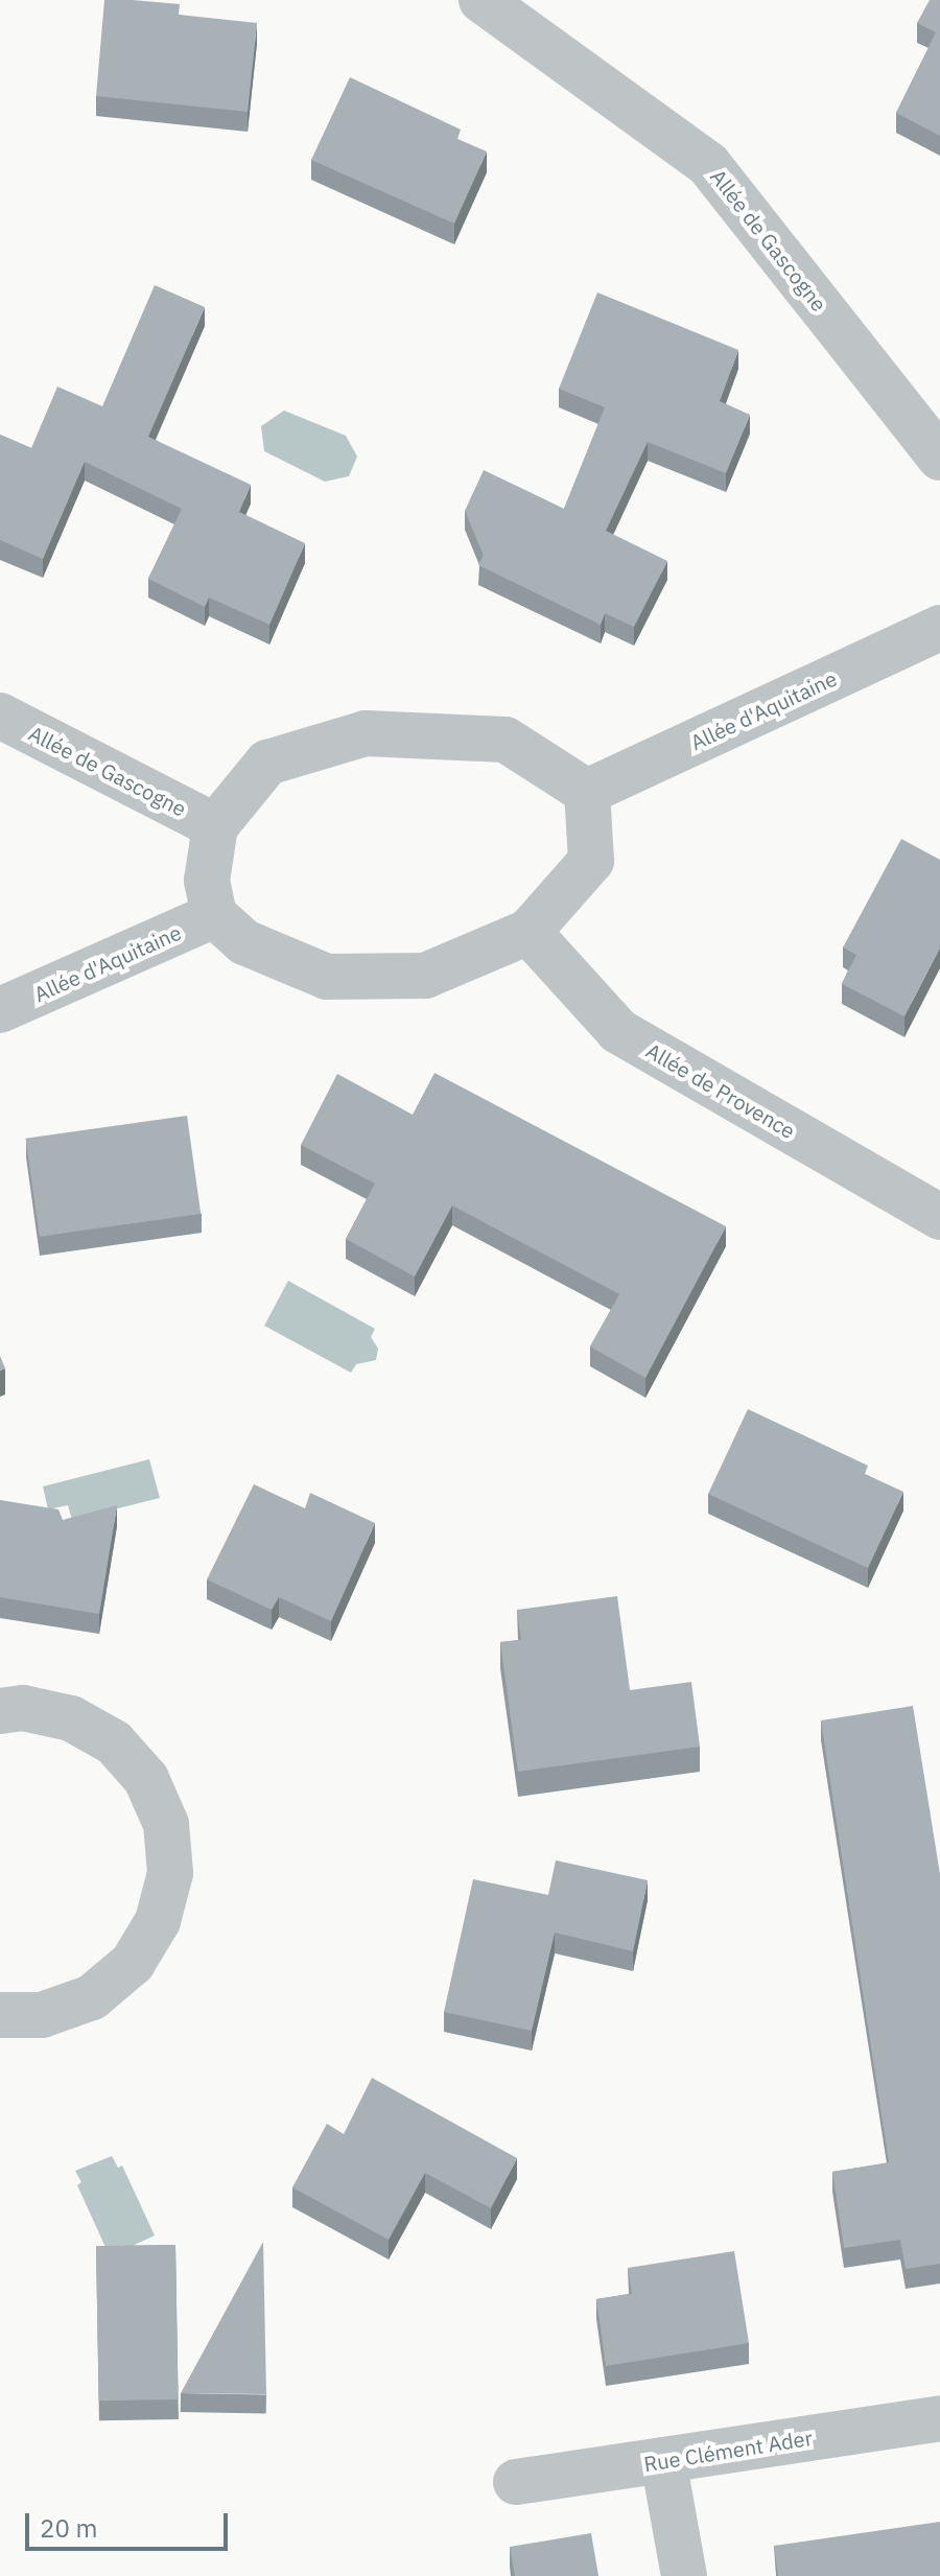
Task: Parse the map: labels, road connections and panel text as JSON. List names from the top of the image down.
{
  "streets": {
    "street": [
      "Allée de Gascogne",
      "Allée d'Aquitaine",
      "Allée de Provence",
      "Rue Clément Ader"
    ]
  },
  "scale_bar": "20 m"
}
